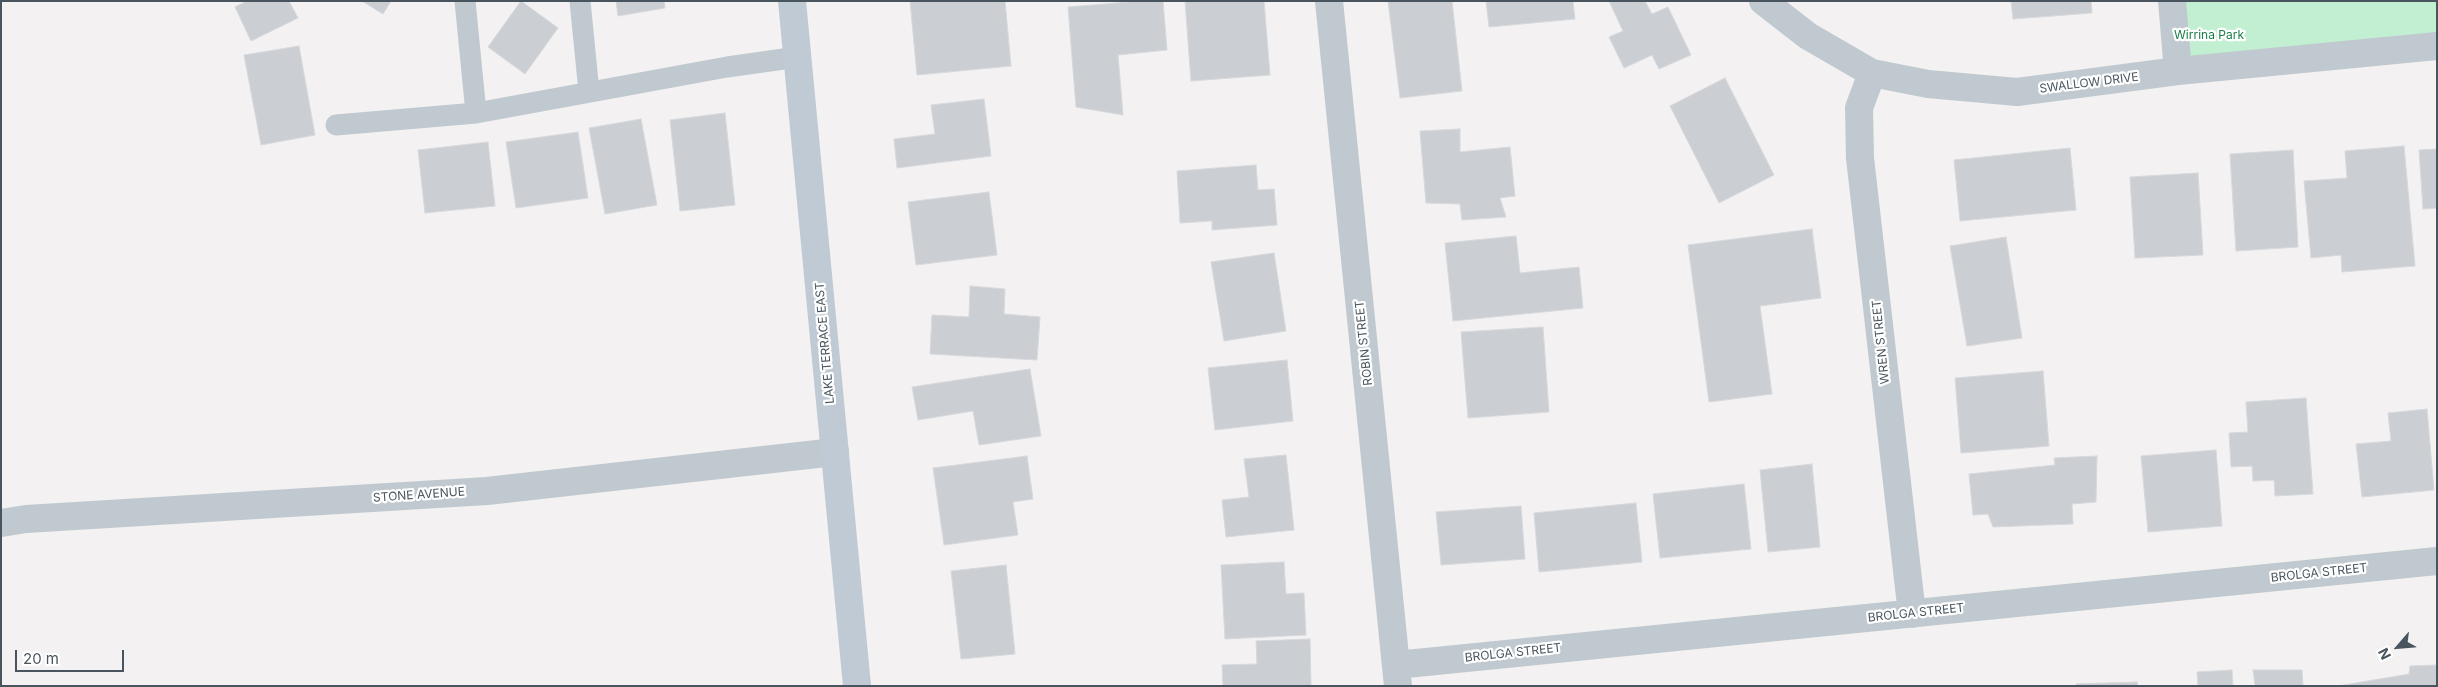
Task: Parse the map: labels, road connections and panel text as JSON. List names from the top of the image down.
{
  "streets": {
    "street": [
      "SWALLOW DRIVE",
      "WREN STREET",
      "LAKE TERRACE EAST",
      "ROBIN STREET",
      "STONE AVENUE",
      "BROLGA STREET"
    ]
  },
  "crossings": [
    ["SWALLOW DRIVE", "WREN STREET"],
    ["WREN STREET", "BROLGA STREET"],
    ["LAKE TERRACE EAST", "STONE AVENUE"],
    ["ROBIN STREET", "BROLGA STREET"]
  ],
  "parks": ["Wirrina Park"],
  "scale_bar": "20 m",
  "north": "bottom left"
}
